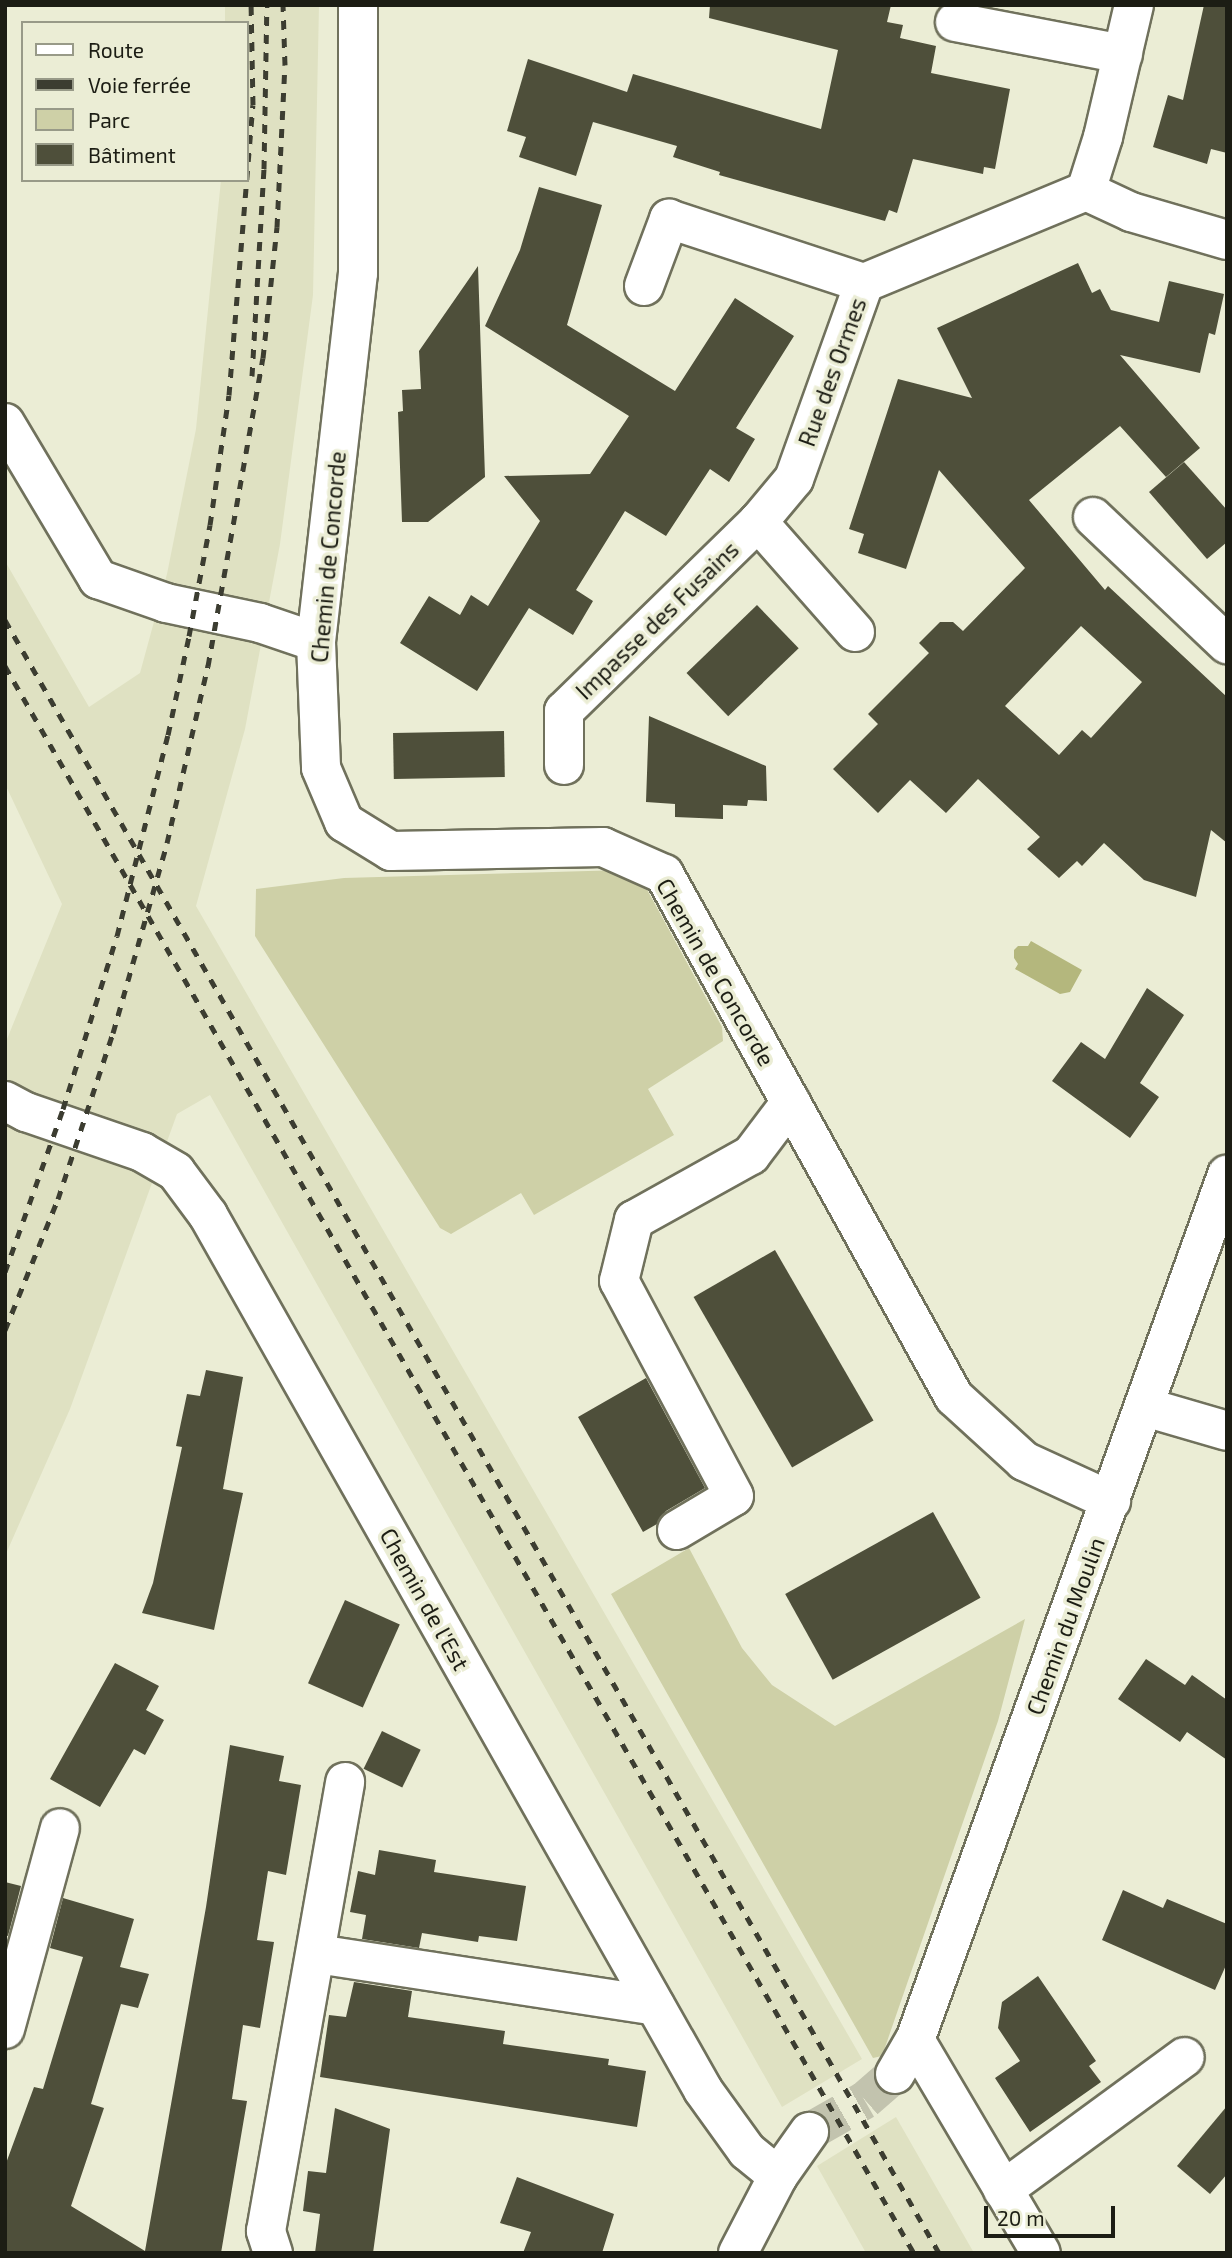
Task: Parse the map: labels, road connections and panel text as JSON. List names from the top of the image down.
{
  "streets": {
    "street": [
      "Rue des Ormes",
      "Chemin de Concorde",
      "Impasse des Fusains",
      "Chemin de l'Est",
      "Chemin du Moulin"
    ]
  },
  "crossings": [
    ["Rue des Ormes", "Impasse des Fusains"],
    ["Chemin de Concorde", "Chemin du Moulin"]
  ],
  "legend": [
    "Route",
    "Voie ferrée",
    "Parc",
    "Bâtiment"
  ],
  "scale_bar": "20 m"
}
